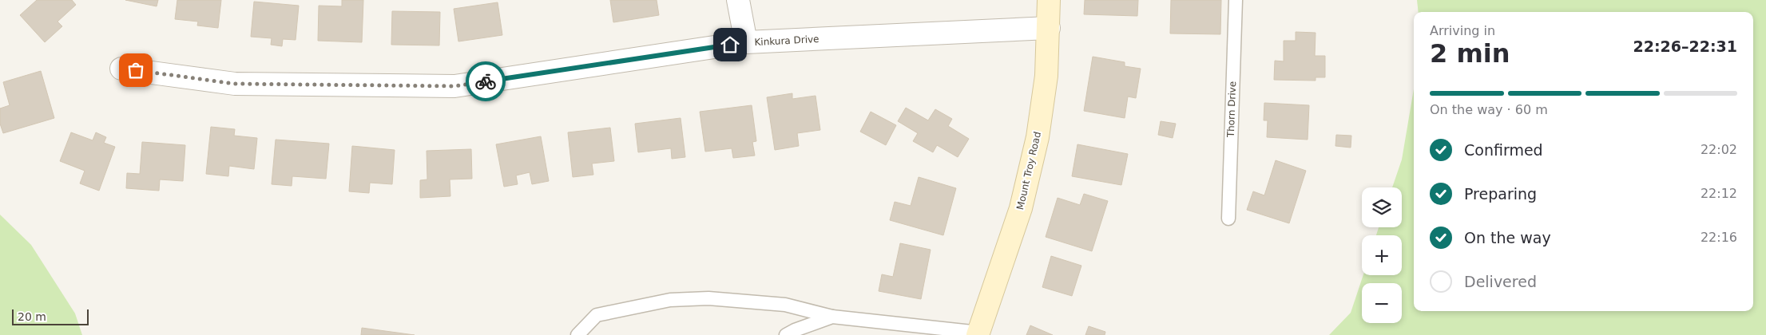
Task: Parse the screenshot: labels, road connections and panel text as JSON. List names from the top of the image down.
{
  "streets": {
    "street": ["Kinkura Drive", "Mount Troy Road"],
    "lane": ["Thorn Drive"]
  },
  "crossings": [
    ["Kinkura Drive", "Mount Troy Road"]
  ],
  "scale_bar": "20 m",
  "page": {
    "heading": ["2 min", "Arriving in", "22:26–22:31"],
    "bar": "On the way · 60 m",
    "list": [
      ["Confirmed", "22:02"],
      ["Preparing", "22:12"],
      ["On the way", "22:16"],
      "Delivered"
    ],
    "map_buttons": ["+", "−"],
    "scale": "20 m"
  }
}
